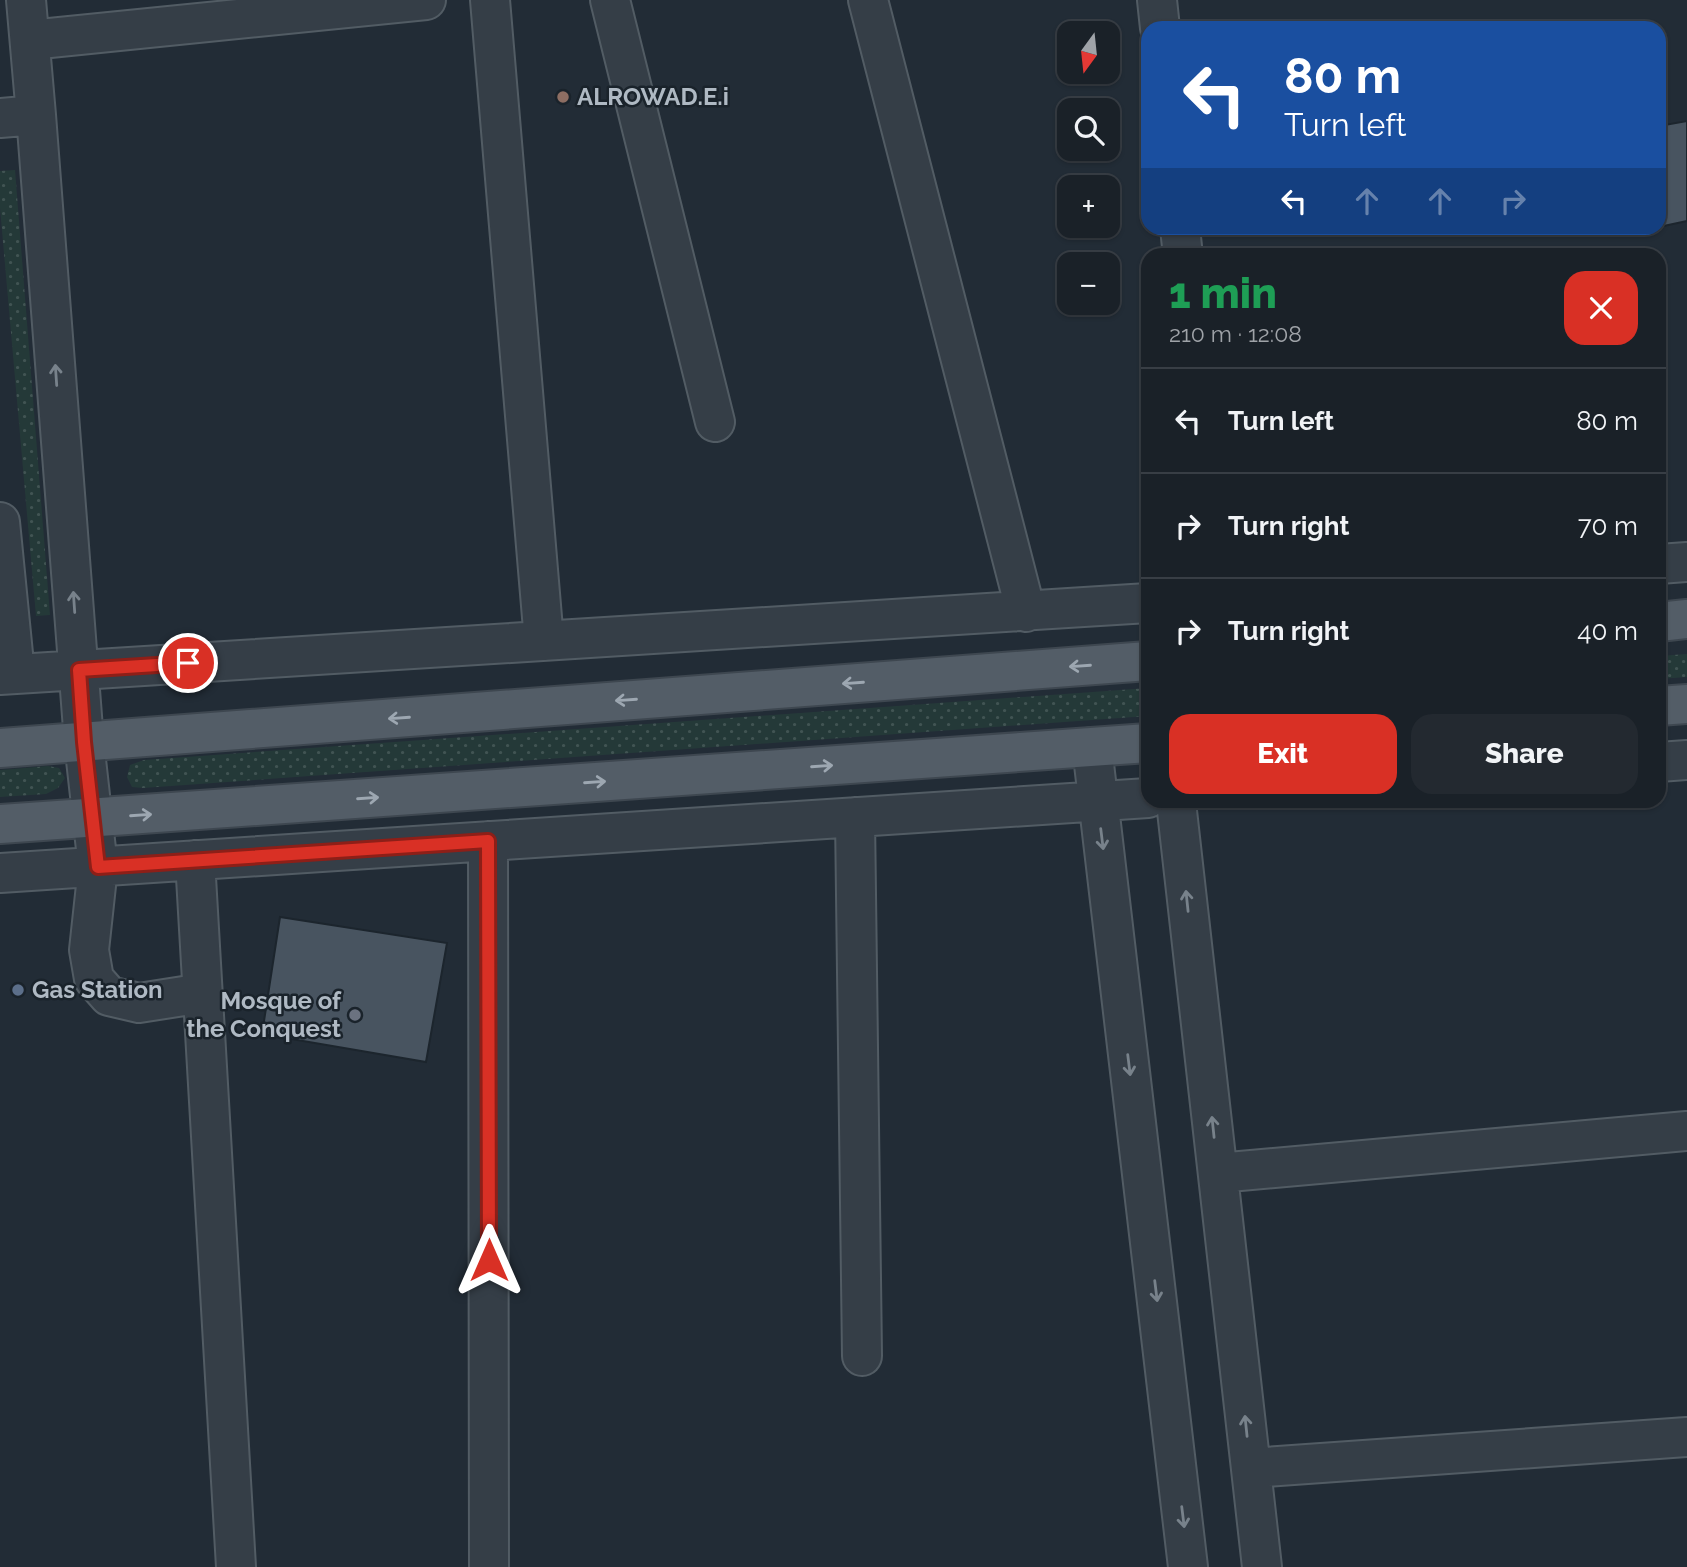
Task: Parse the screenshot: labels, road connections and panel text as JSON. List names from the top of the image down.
{
  "places": ["ALROWAD.E.i", "Gas Station", "Mosque of the Conquest"],
  "north": "bottom",
  "page": {
    "map_buttons": ["+", "−"],
    "turn": ["80 m", "Turn left"],
    "heading": ["1 min", "210 m · 12:08"],
    "list": [
      {
        "name": "Turn left",
        "value": "80 m"
      },
      {
        "name": "Turn right",
        "value": "70 m"
      },
      {
        "name": "Turn right",
        "value": "40 m"
      }
    ],
    "buttons": ["Exit", "Share"]
  }
}
